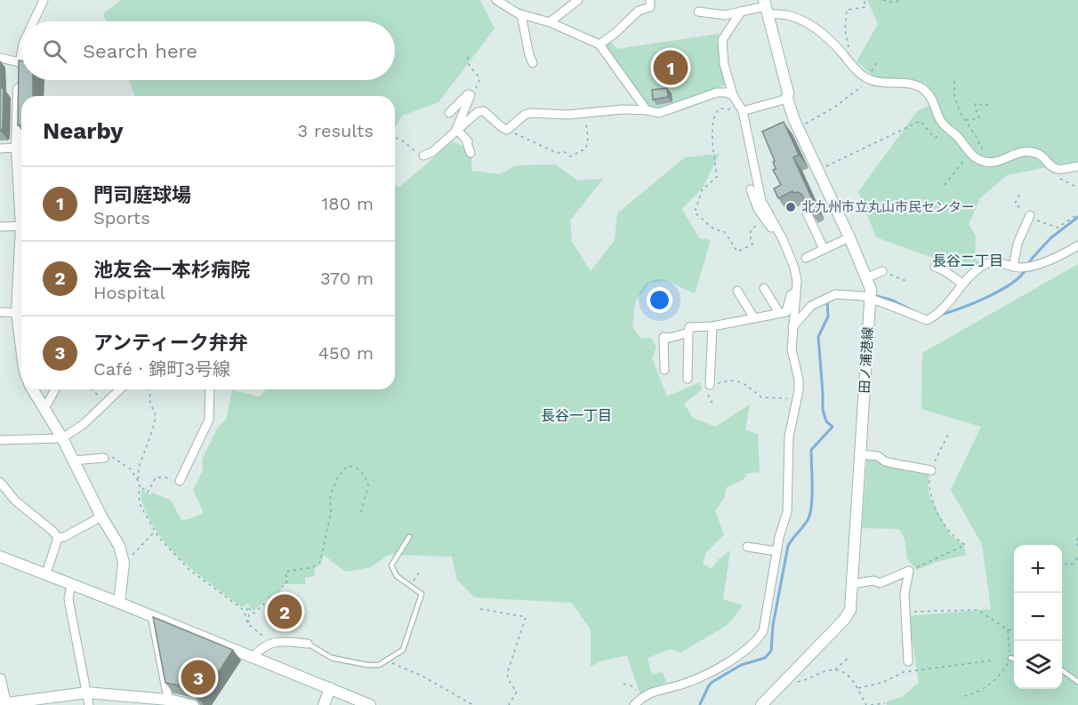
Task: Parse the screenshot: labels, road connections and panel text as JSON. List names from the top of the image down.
{
  "streets": {
    "street": ["田ノ浦港線"]
  },
  "districts": ["長谷二丁目", "長谷一丁目"],
  "places": ["北九州市立丸山市民センター"],
  "page": {
    "search": "Search here",
    "pins": ["1", "2", "3"],
    "heading": ["Nearby", "3 results"],
    "list": [
      {
        "mark": "1",
        "name": "門司庭球場",
        "note": "Sports",
        "value": "180 m"
      },
      {
        "mark": "2",
        "name": "池友会一本杉病院",
        "note": "Hospital",
        "value": "370 m"
      },
      {
        "mark": "3",
        "name": "アンティーク弁弁",
        "note": "Café · 錦町3号線",
        "value": "450 m"
      }
    ],
    "map_buttons": ["+", "−"]
  }
}
